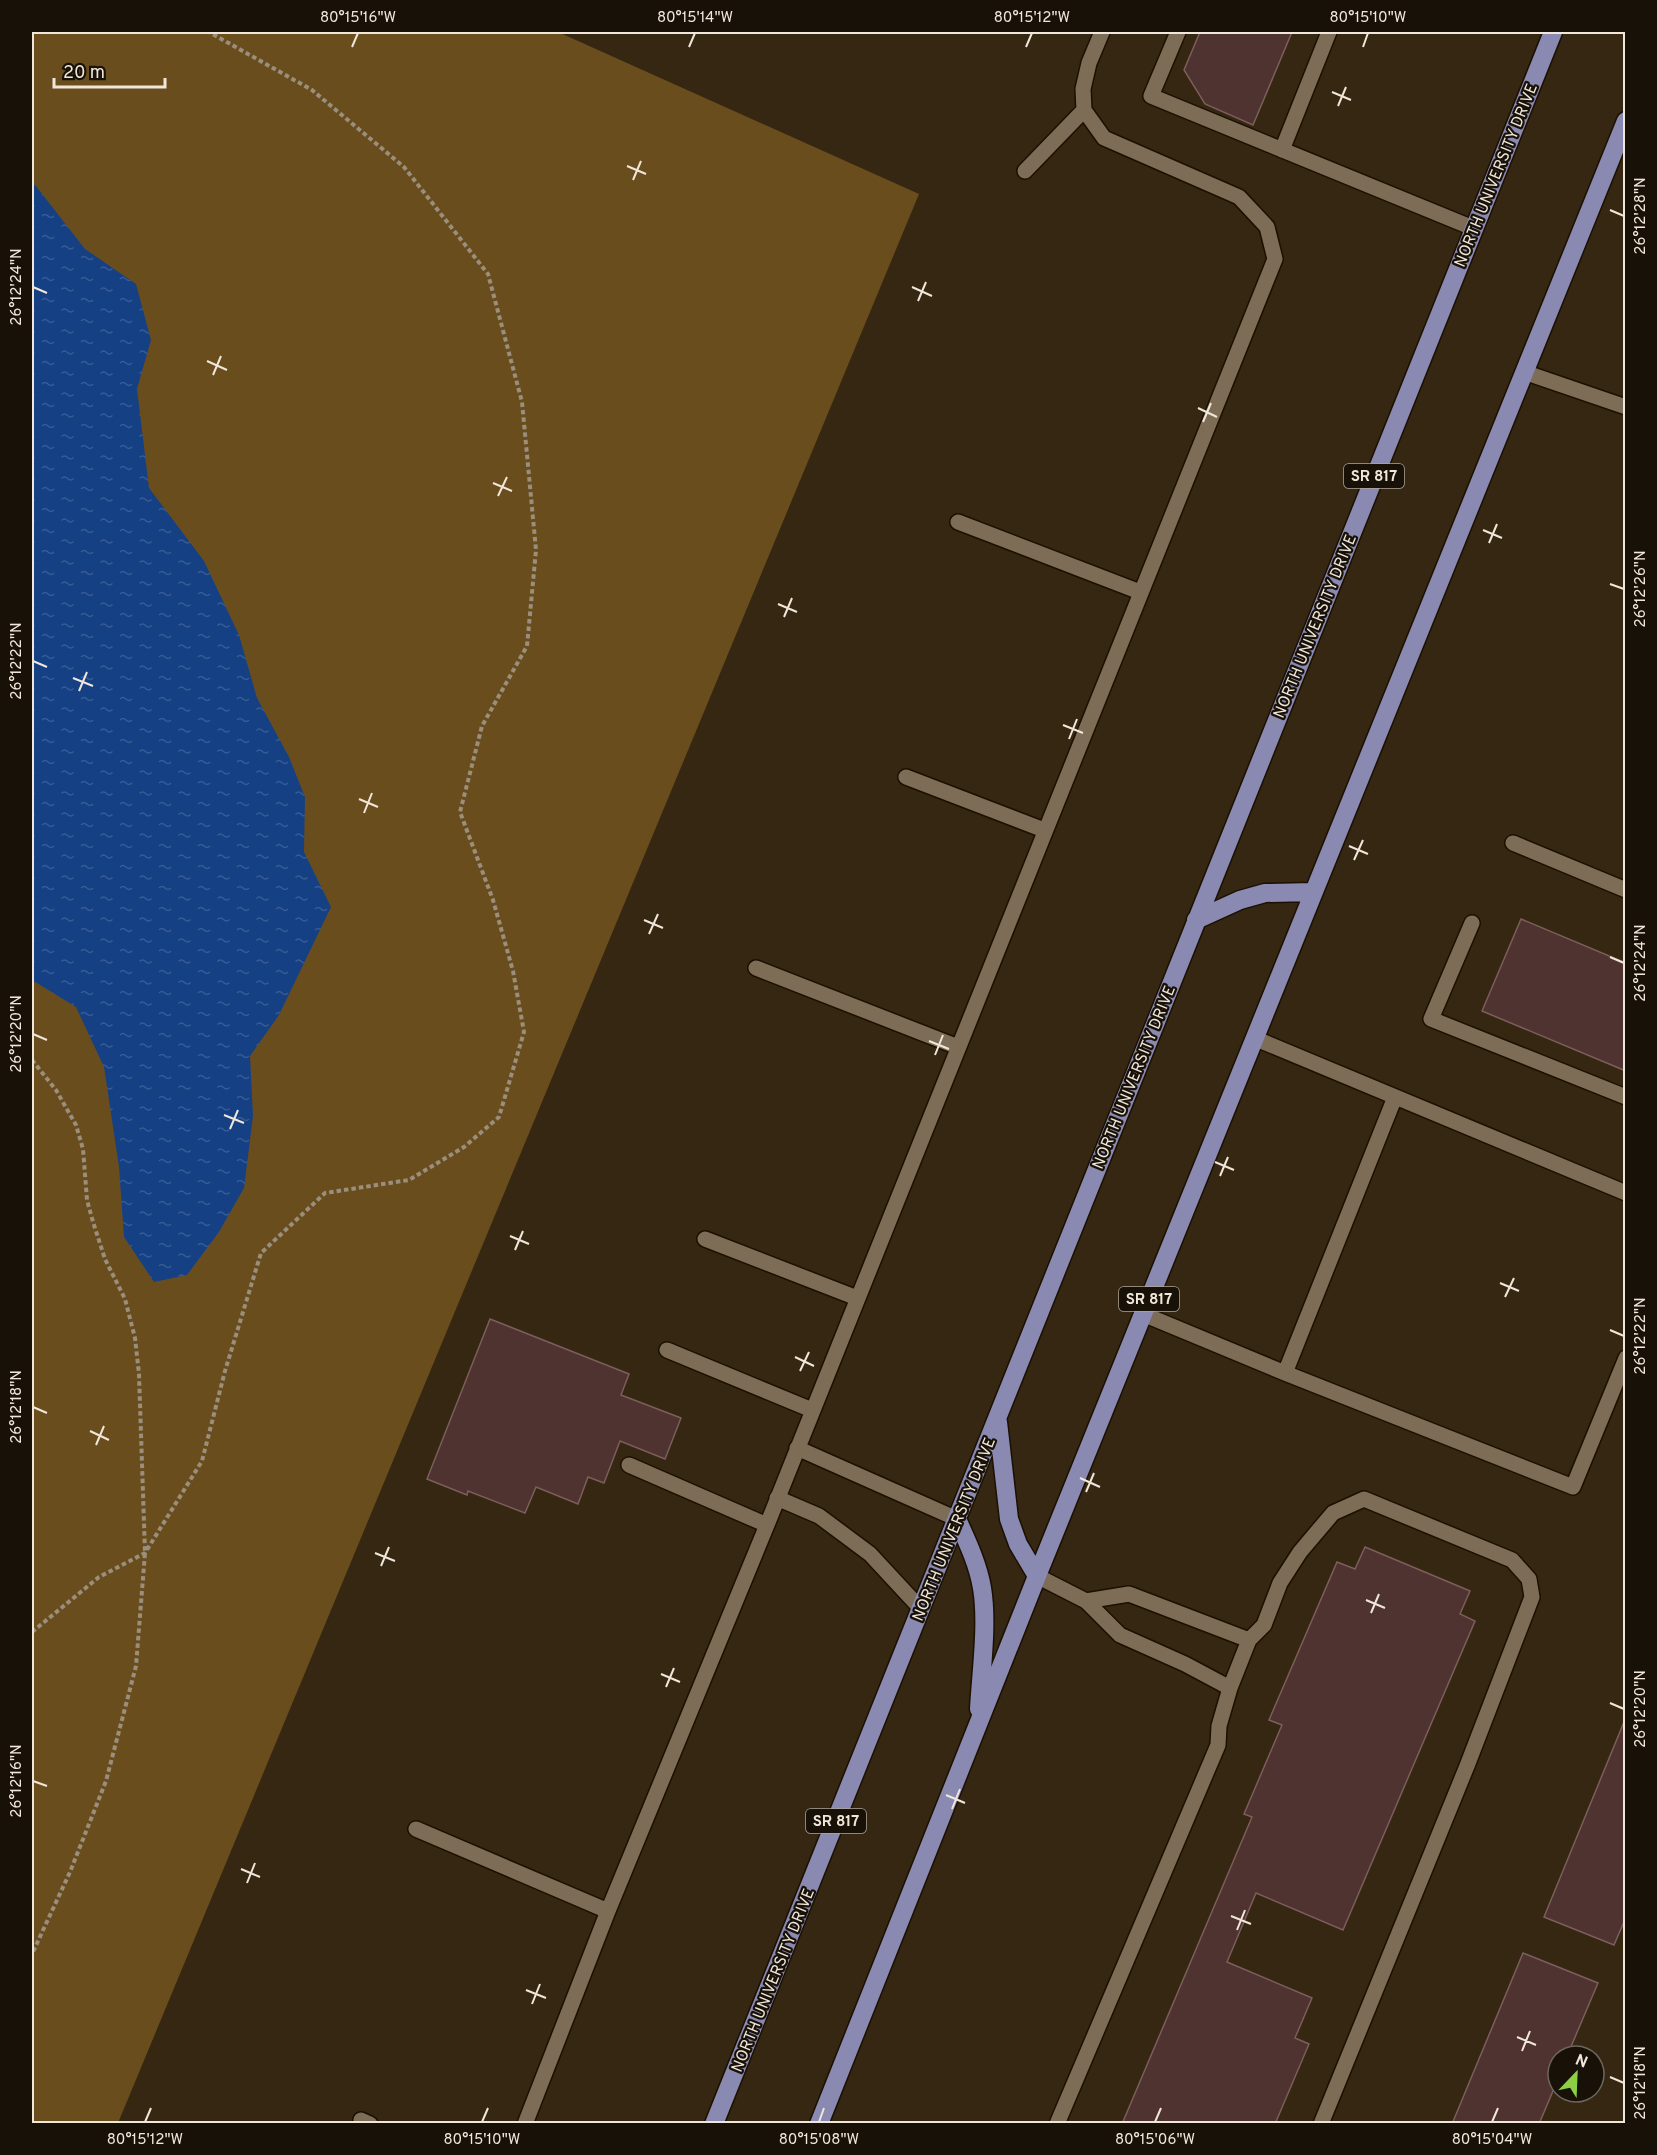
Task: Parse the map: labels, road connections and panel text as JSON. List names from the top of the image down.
{
  "streets": {
    "main road": ["NORTH UNIVERSITY DRIVE", "SR 817"]
  },
  "scale_bar": "20 m",
  "north": "top right",
  "coordinates": [
    "80°15'16\"W",
    "80°15'14\"W",
    "80°15'12\"W",
    "80°15'10\"W",
    "26°12'28\"N",
    "26°12'24\"N",
    "26°12'26\"N",
    "26°12'22\"N",
    "26°12'20\"N",
    "26°12'18\"N",
    "26°12'16\"N",
    "80°15'08\"W",
    "80°15'06\"W",
    "80°15'04\"W"
  ]
}
